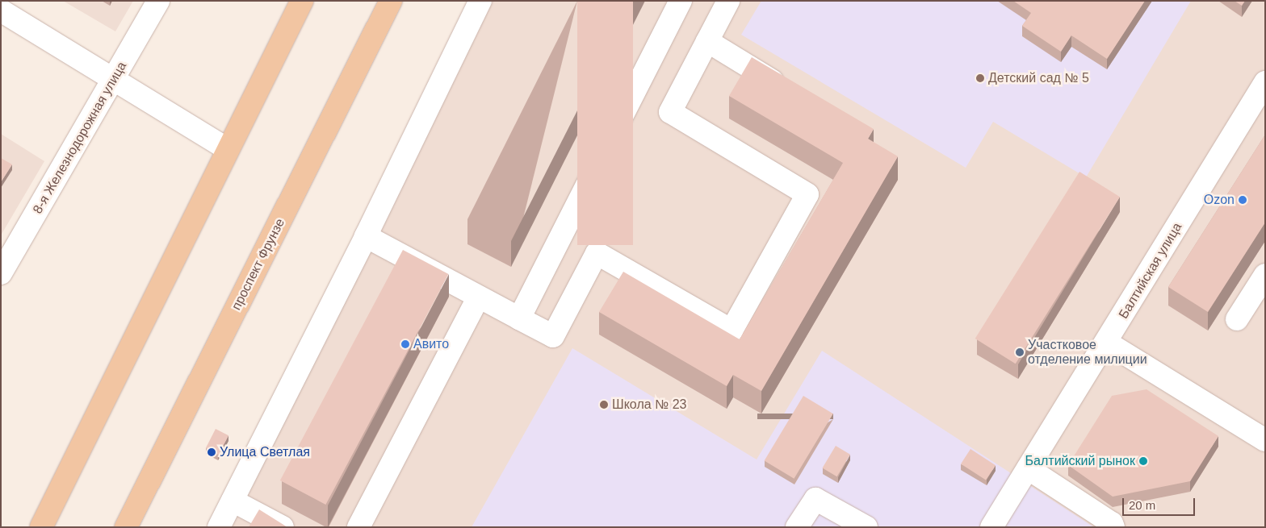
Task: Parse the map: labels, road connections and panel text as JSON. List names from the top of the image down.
{
  "streets": {
    "main road": ["проспект Фрунзе"],
    "street": ["8-я Железнодорожная улица", "Балтийская улица"]
  },
  "places": [
    "Детский сад № 5",
    "Ozon",
    "Авито",
    "Участковое отделение милиции",
    "Школа № 23",
    "Улица Светлая",
    "Балтийский рынок"
  ],
  "scale_bar": "20 m"
}
